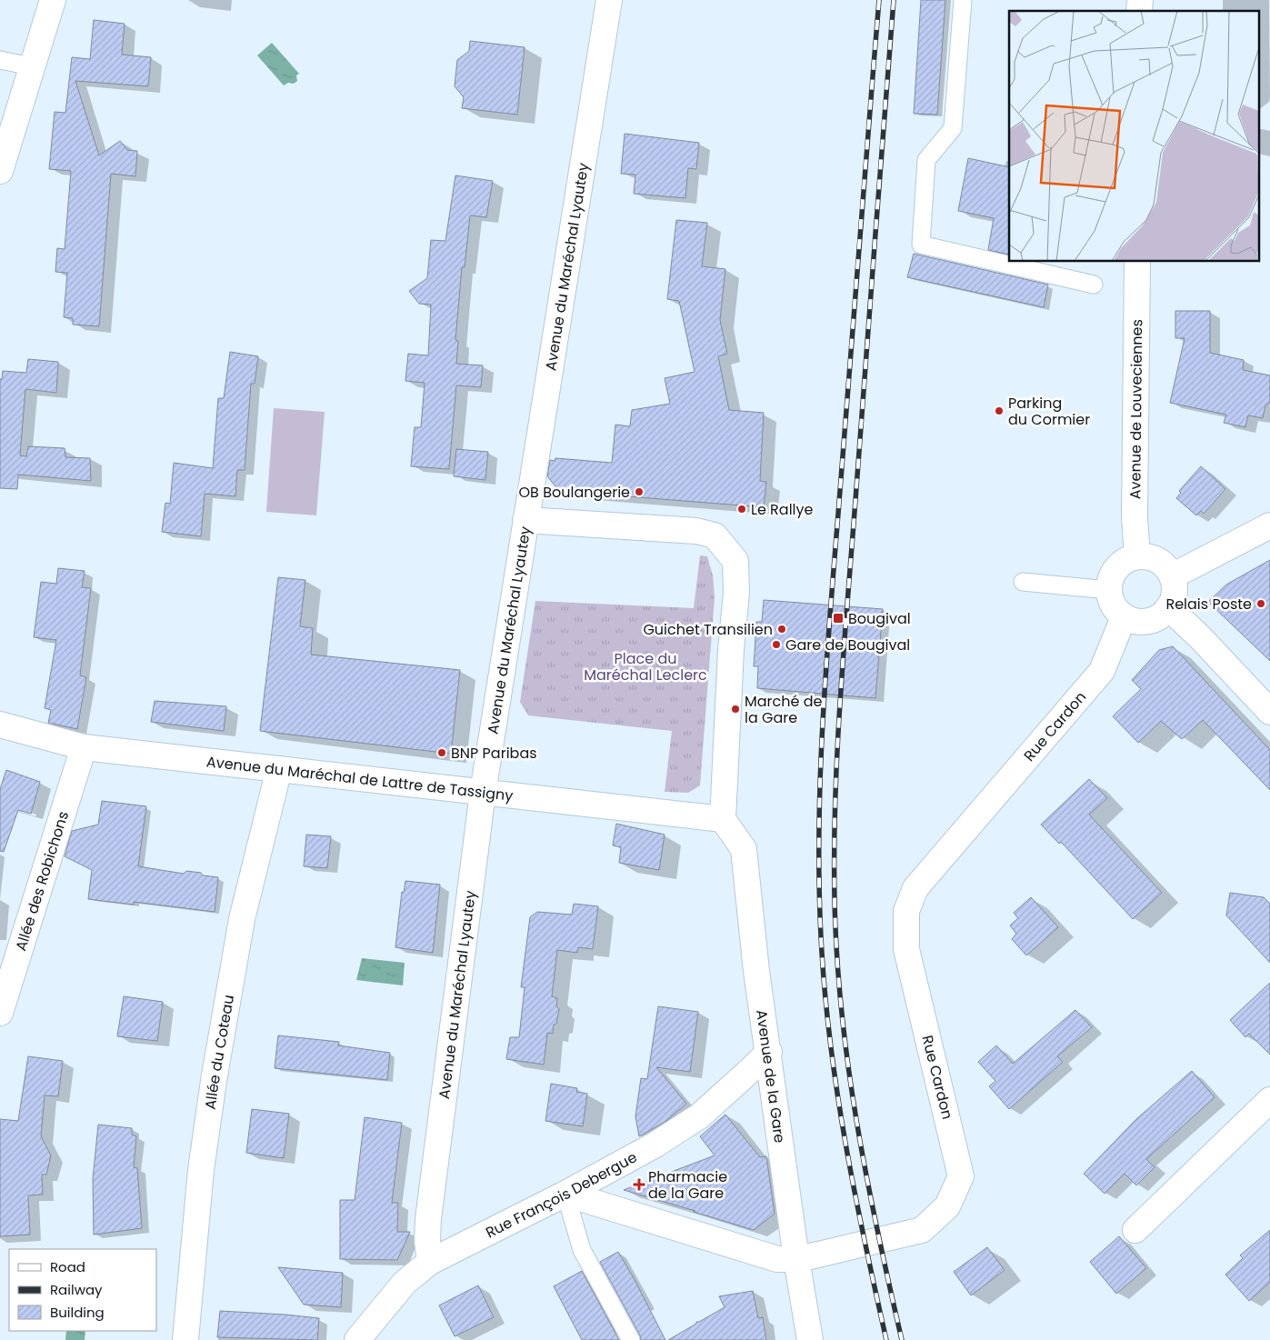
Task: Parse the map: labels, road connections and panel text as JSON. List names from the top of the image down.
{
  "streets": {
    "street": [
      "Avenue du Maréchal Lyautey",
      "Avenue de Louveciennes",
      "Rue Cardon",
      "Avenue du Maréchal de Lattre de Tassigny",
      "Allée des Robichons",
      "Allée du Coteau",
      "Avenue de la Gare",
      "Rue François Debergue"
    ]
  },
  "crossings": [
    ["Avenue du Maréchal Lyautey", "Avenue du Maréchal de Lattre de Tassigny"],
    ["Avenue du Maréchal Lyautey", "Rue François Debergue"],
    ["Avenue de Louveciennes", "Rue Cardon"],
    ["Rue Cardon", "Avenue de la Gare"],
    ["Rue Cardon", "Rue François Debergue"],
    ["Avenue du Maréchal de Lattre de Tassigny", "Allée des Robichons"],
    ["Avenue du Maréchal de Lattre de Tassigny", "Allée du Coteau"],
    ["Avenue du Maréchal de Lattre de Tassigny", "Avenue de la Gare"],
    ["Avenue de la Gare", "Rue François Debergue"]
  ],
  "parks": ["Place du Maréchal Leclerc"],
  "places": {
    "other": [
      "Parking du Cormier",
      "OB Boulangerie",
      "Le Rallye",
      "Relais Poste",
      "Guichet Transilien",
      "Gare de Bougival",
      "Marché de la Gare",
      "BNP Paribas"
    ],
    "transit": ["Bougival"],
    "health": ["Pharmacie de la Gare"]
  },
  "legend": ["Road", "Railway", "Building"]
}
